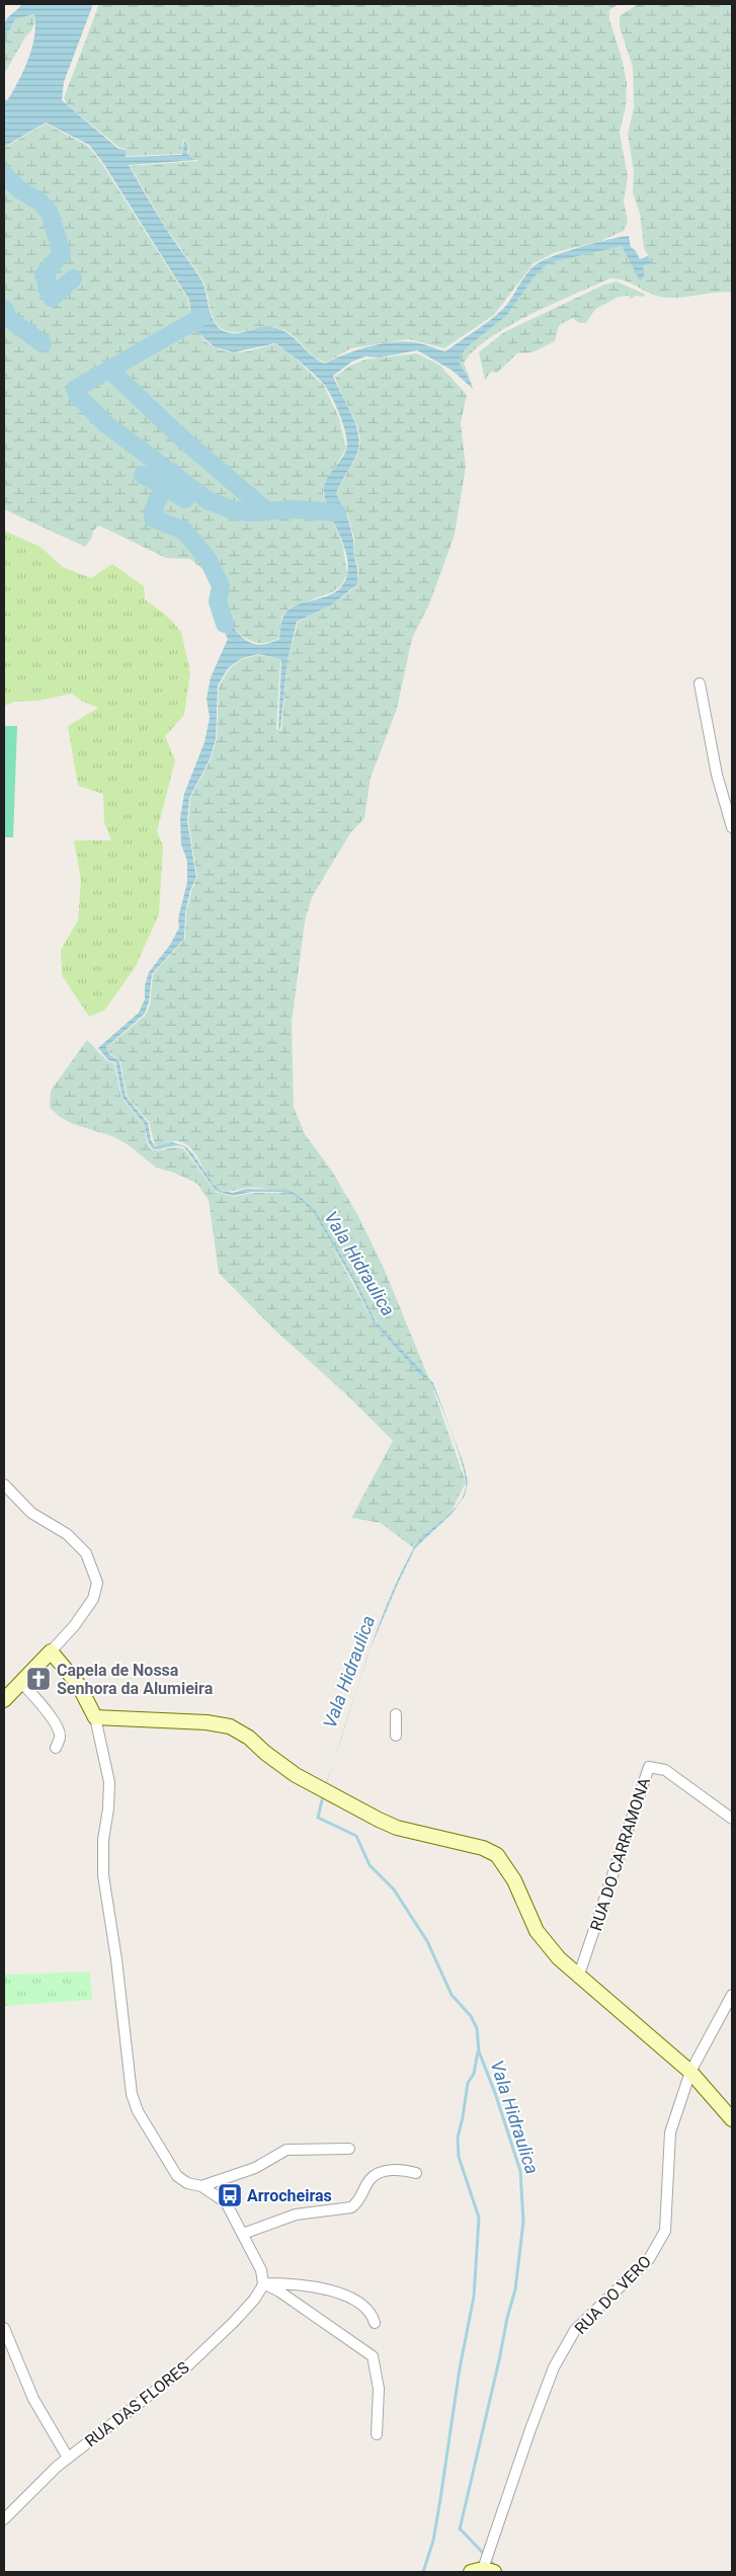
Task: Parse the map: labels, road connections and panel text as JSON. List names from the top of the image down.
{
  "streets": {
    "street": ["RUA DO CARRAMONA", "RUA DO VERO", "RUA DAS FLORES"]
  },
  "water": ["Vala Hidraulica"],
  "places": {
    "church": ["Capela de Nossa Senhora da Alumieira"],
    "bus stop": ["Arrocheiras"]
  }
}
